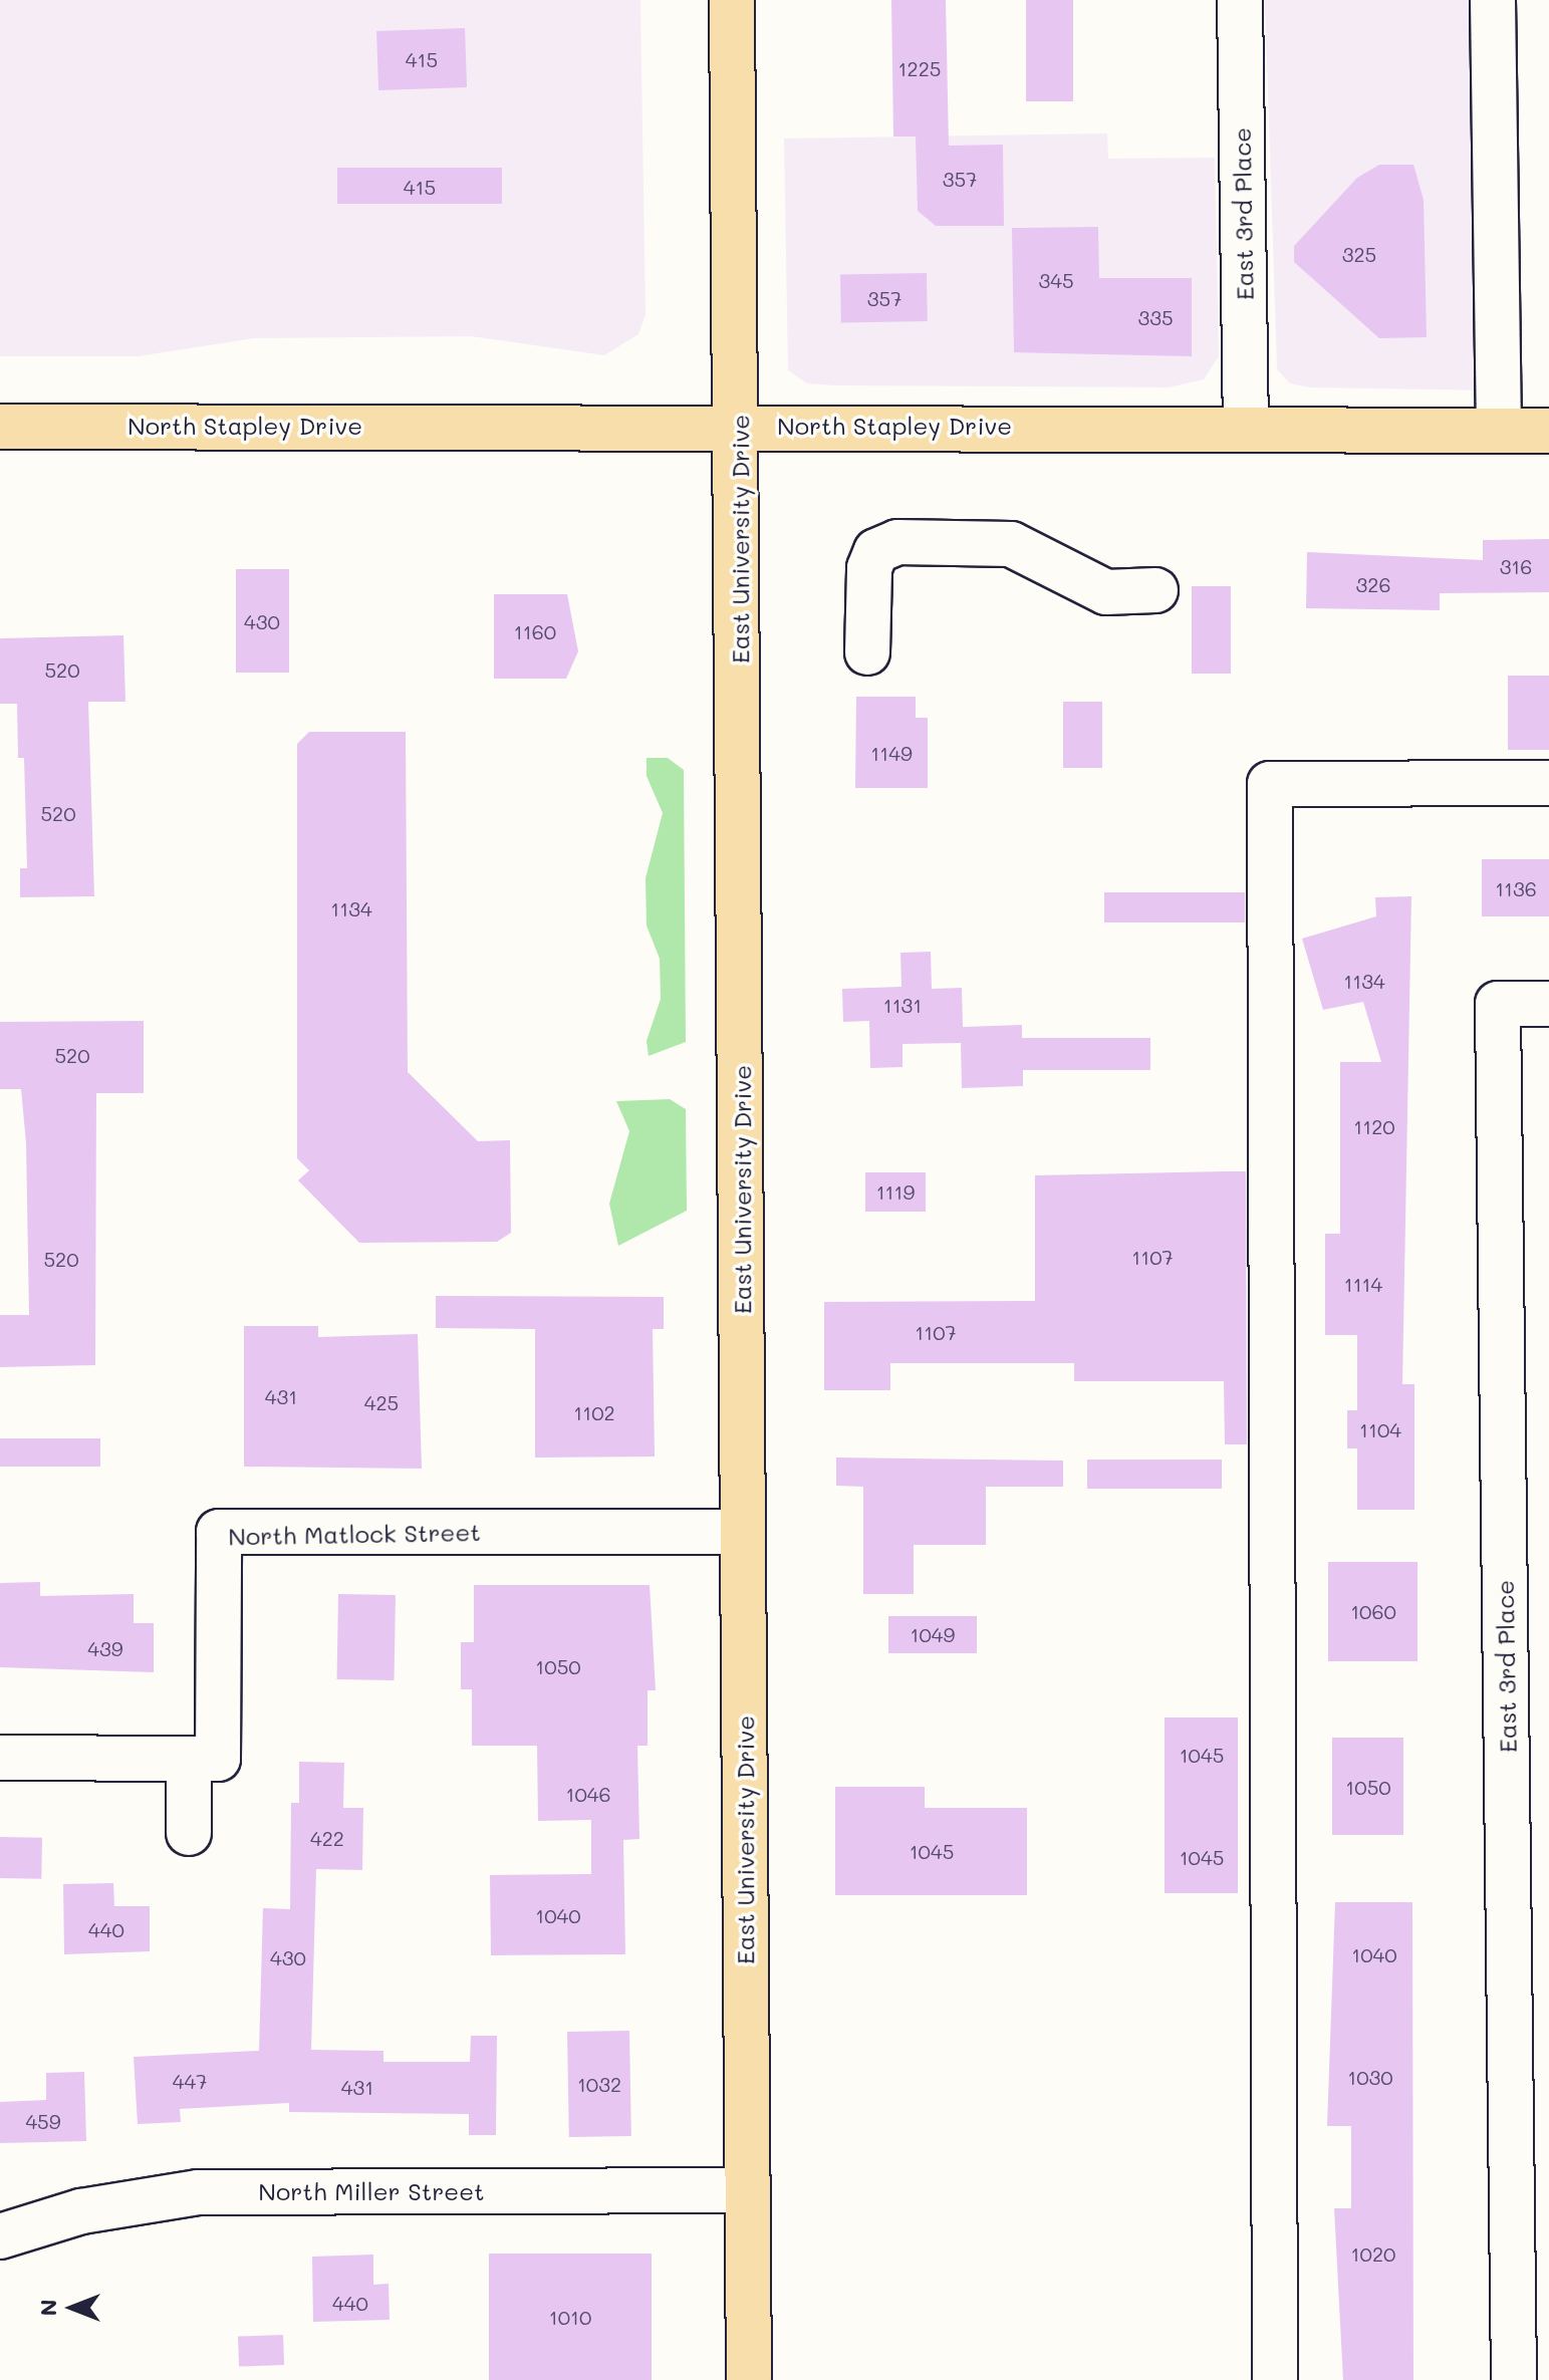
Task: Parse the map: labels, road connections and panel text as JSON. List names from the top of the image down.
{
  "streets": {
    "main road": ["North Stapley Drive", "East University Drive"],
    "street": ["East 3rd Place", "North Matlock Street", "North Miller Street"]
  },
  "crossings": [
    ["East 3rd Place", "North Stapley Drive"],
    ["North Stapley Drive", "East University Drive"],
    ["East University Drive", "North Matlock Street"],
    ["East University Drive", "North Miller Street"]
  ],
  "house_numbers": [
    "415",
    "1225",
    "357",
    "415",
    "325",
    "345",
    "357",
    "335",
    "316",
    "326",
    "430",
    "1160",
    "520",
    "1149",
    "520",
    "1136",
    "1134",
    "1134",
    "1131",
    "520",
    "1120",
    "1119",
    "1107",
    "520",
    "1114",
    "1107",
    "431",
    "425",
    "1102",
    "1104",
    "1060",
    "1049",
    "439",
    "1050",
    "1045",
    "1050",
    "1046",
    "422",
    "1045",
    "1045",
    "1040",
    "440",
    "1040",
    "430",
    "1030",
    "447",
    "1032",
    "431",
    "459",
    "1020",
    "440",
    "1010"
  ],
  "north": "left"
}
